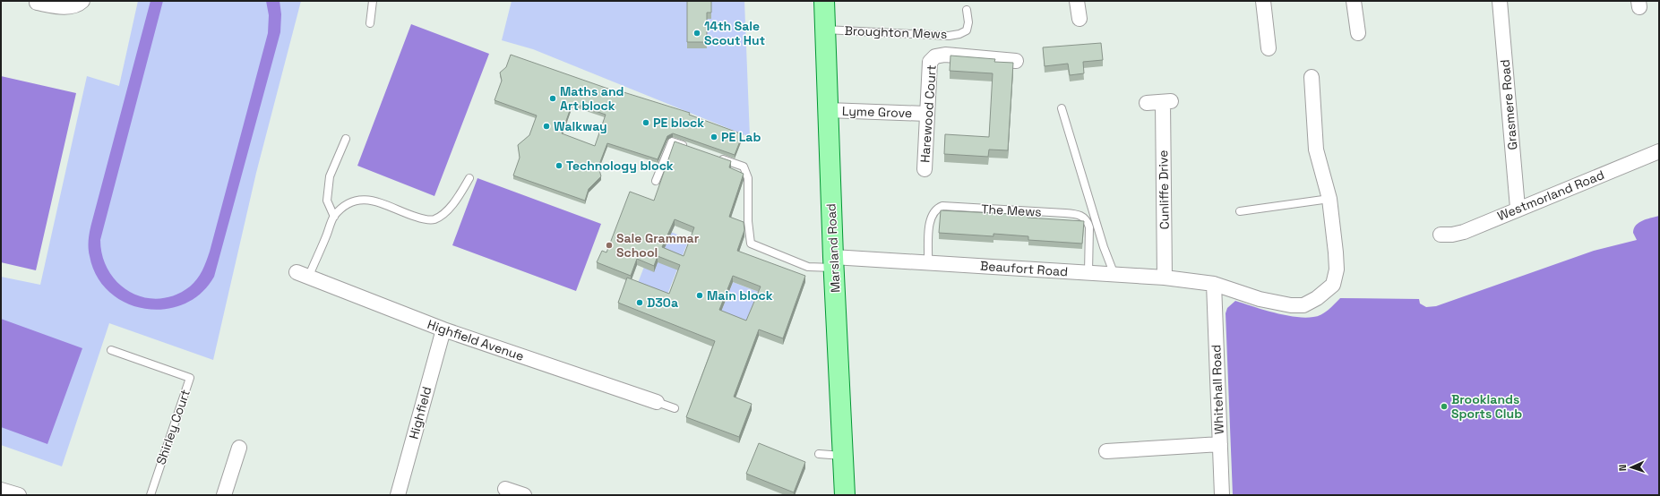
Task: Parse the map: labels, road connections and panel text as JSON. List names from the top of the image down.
{
  "streets": {
    "main road": ["Marsland Road"],
    "street": [
      "Grasmere Road",
      "Lyme Grove",
      "Harewood Court",
      "Cunliffe Drive",
      "Westmorland Road",
      "Beaufort Road",
      "Highfield Avenue",
      "Whitehall Road",
      "Highfield"
    ],
    "lane": ["Broughton Mews", "The Mews", "Shirley Court"]
  },
  "crossings": [
    ["Broughton Mews", "Marsland Road"],
    ["Grasmere Road", "Westmorland Road"],
    ["Lyme Grove", "Harewood Court"],
    ["Lyme Grove", "Marsland Road"],
    ["Cunliffe Drive", "Beaufort Road"],
    ["The Mews", "Beaufort Road"],
    ["Marsland Road", "Beaufort Road"],
    ["Beaufort Road", "Whitehall Road"],
    ["Highfield Avenue", "Highfield"]
  ],
  "places": [
    "14th Sale Scout Hut",
    "Maths and Art block",
    "PE block",
    "Walkway",
    "PE Lab",
    "Technology block",
    "Sale Grammar School",
    "Main block",
    "D30a",
    "Brooklands Sports Club"
  ],
  "north": "left"
}
